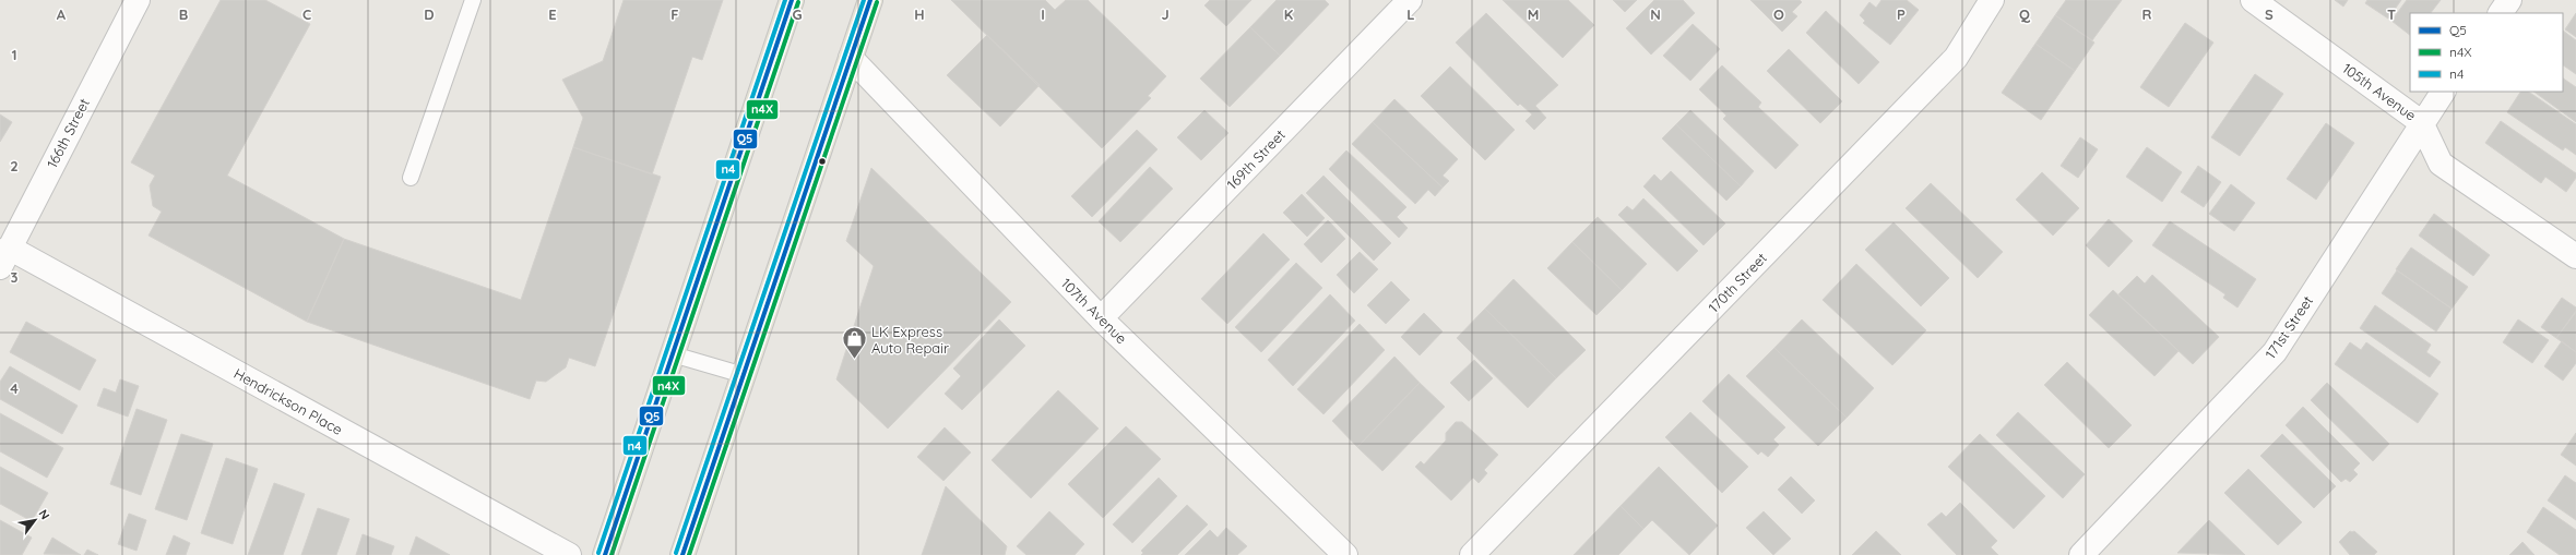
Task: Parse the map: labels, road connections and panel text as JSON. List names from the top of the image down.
{
  "streets": {
    "street": [
      "105th Avenue",
      "166th Street",
      "169th Street",
      "170th Street",
      "107th Avenue",
      "171st Street",
      "Hendrickson Place"
    ]
  },
  "crossings": [
    ["105th Avenue", "171st Street"],
    ["166th Street", "Hendrickson Place"],
    ["169th Street", "107th Avenue"]
  ],
  "places": {
    "shop": ["LK Express Auto Repair"]
  },
  "lines": ["transit line Q5", "transit line n4", "transit line n4X"],
  "legend": ["Q5", "n4X", "n4"],
  "north": "top right",
  "grid": {
    "columns": [
      "A",
      "B",
      "C",
      "D",
      "E",
      "F",
      "G",
      "H",
      "I",
      "J",
      "K",
      "L",
      "M",
      "N",
      "O",
      "P",
      "Q",
      "R",
      "S",
      "T"
    ],
    "rows": [
      "1",
      "2",
      "3",
      "4"
    ]
  }
}
